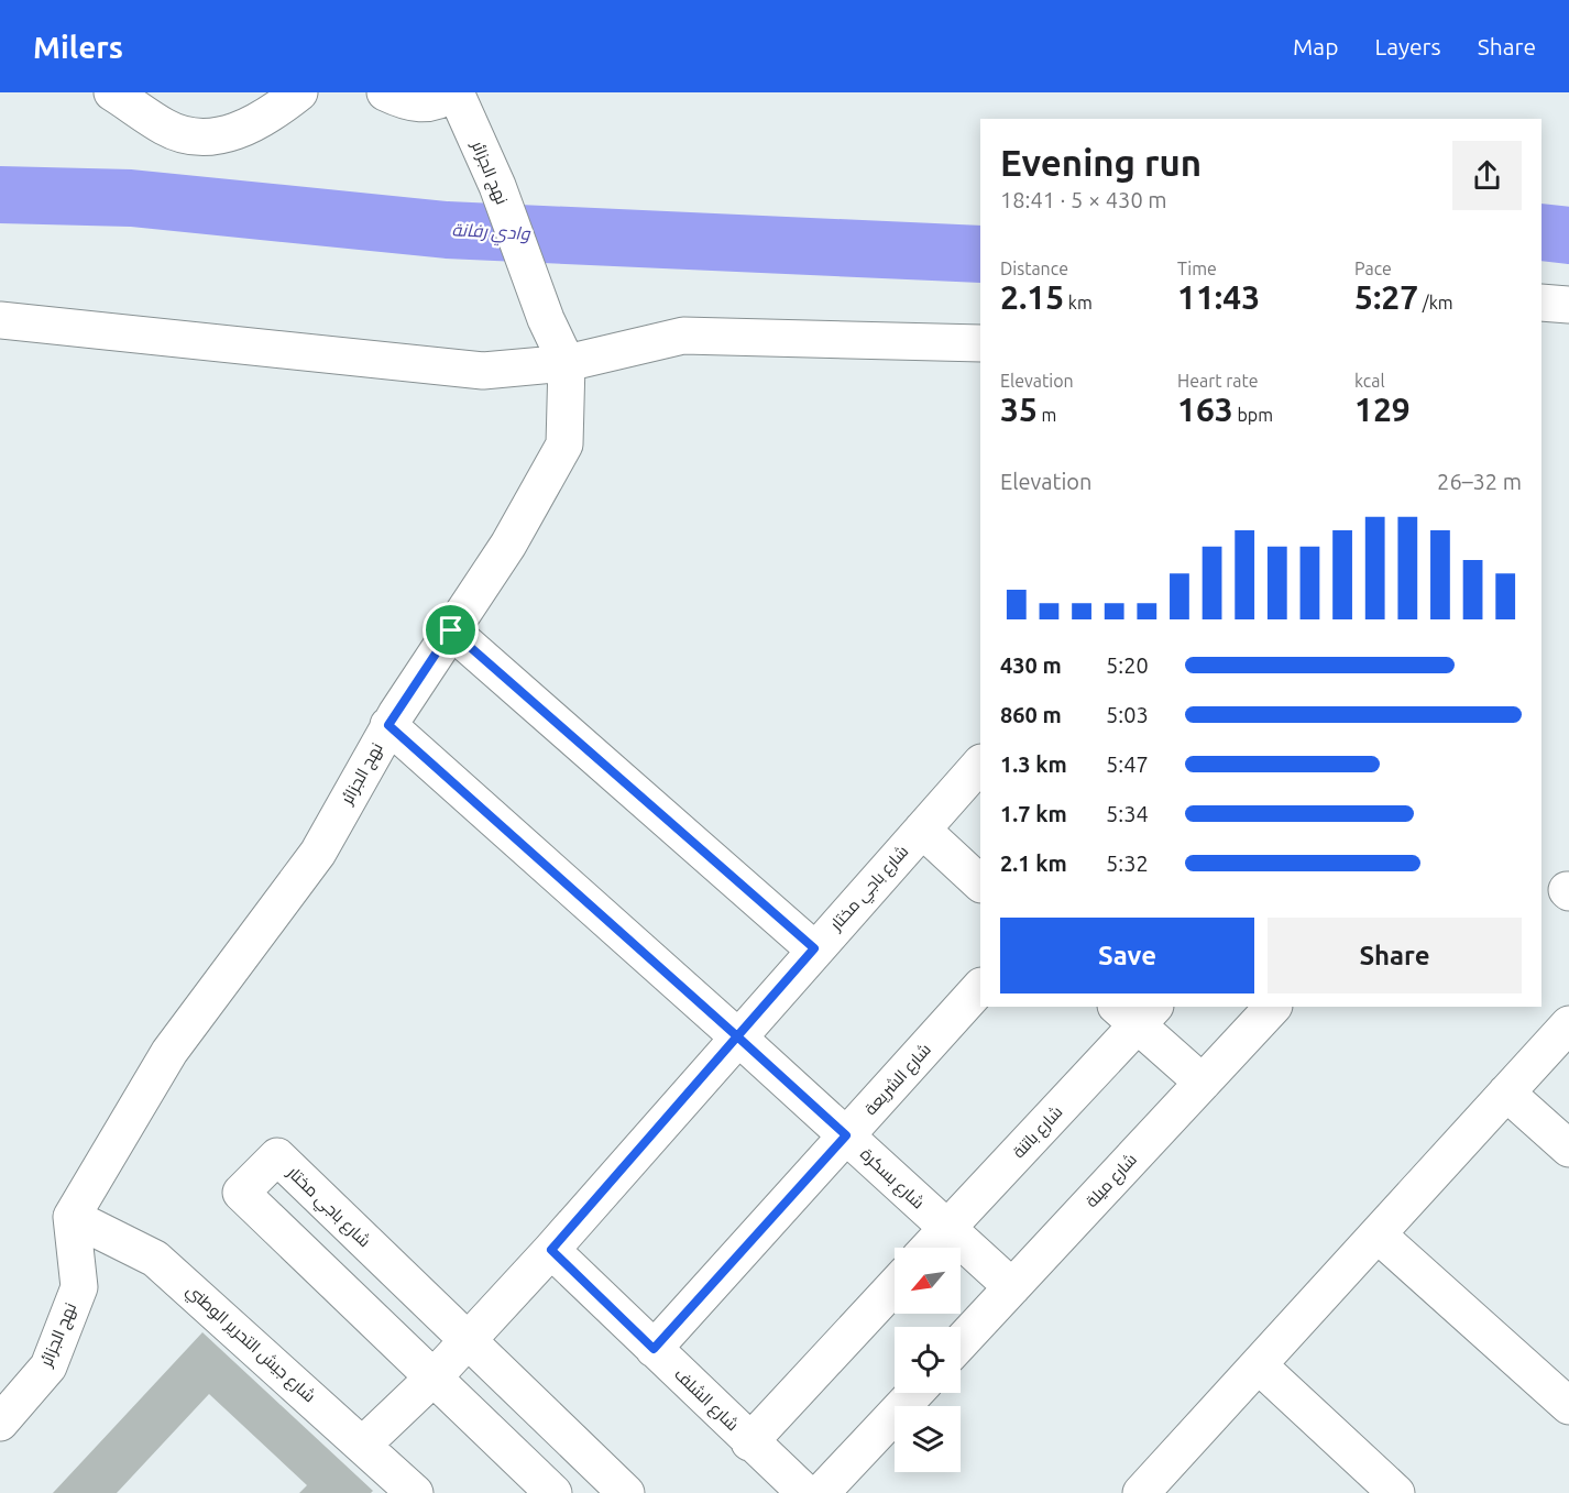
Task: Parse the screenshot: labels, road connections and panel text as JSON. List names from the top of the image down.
{
  "streets": {
    "street": [
      "نهج الجزائر",
      "شارع باجي مختار",
      "شارع الشريعة",
      "شارع باتنة",
      "شارع بسكرة",
      "شارع ميلة",
      "شارع جيش التحرير الوطني",
      "شارع الشلف"
    ]
  },
  "crossings": [
    ["نهج الجزائر", "شارع بسكرة"],
    ["نهج الجزائر", "شارع جيش التحرير الوطني"],
    ["شارع باجي مختار", "شارع بسكرة"],
    ["شارع باجي مختار", "شارع جيش التحرير الوطني"],
    ["شارع باجي مختار", "شارع الشلف"],
    ["شارع الشريعة", "شارع بسكرة"],
    ["شارع الشريعة", "شارع الشلف"],
    ["شارع باتنة", "شارع بسكرة"],
    ["شارع بسكرة", "شارع ميلة"]
  ],
  "water": ["وادي رفانة"],
  "north": "bottom left",
  "page": {
    "header": "Milers",
    "nav": ["Map", "Layers", "Share"],
    "heading": ["Evening run", "18:41 · 5 × 430 m"],
    "stats": [
      ["Distance", "2.15 km"],
      ["Time", "11:43"],
      ["Pace", "5:27 /km"],
      ["Elevation", "35 m"],
      ["Heart rate", "163 bpm"],
      ["kcal", "129"]
    ],
    "chart": ["Elevation", "26–32 m"],
    "list": [
      {
        "name": "430 m",
        "note": "5:20"
      },
      {
        "name": "860 m",
        "note": "5:03"
      },
      {
        "name": "1.3 km",
        "note": "5:47"
      },
      {
        "name": "1.7 km",
        "note": "5:34"
      },
      {
        "name": "2.1 km",
        "note": "5:32"
      }
    ],
    "buttons": ["Save", "Share"]
  }
}
